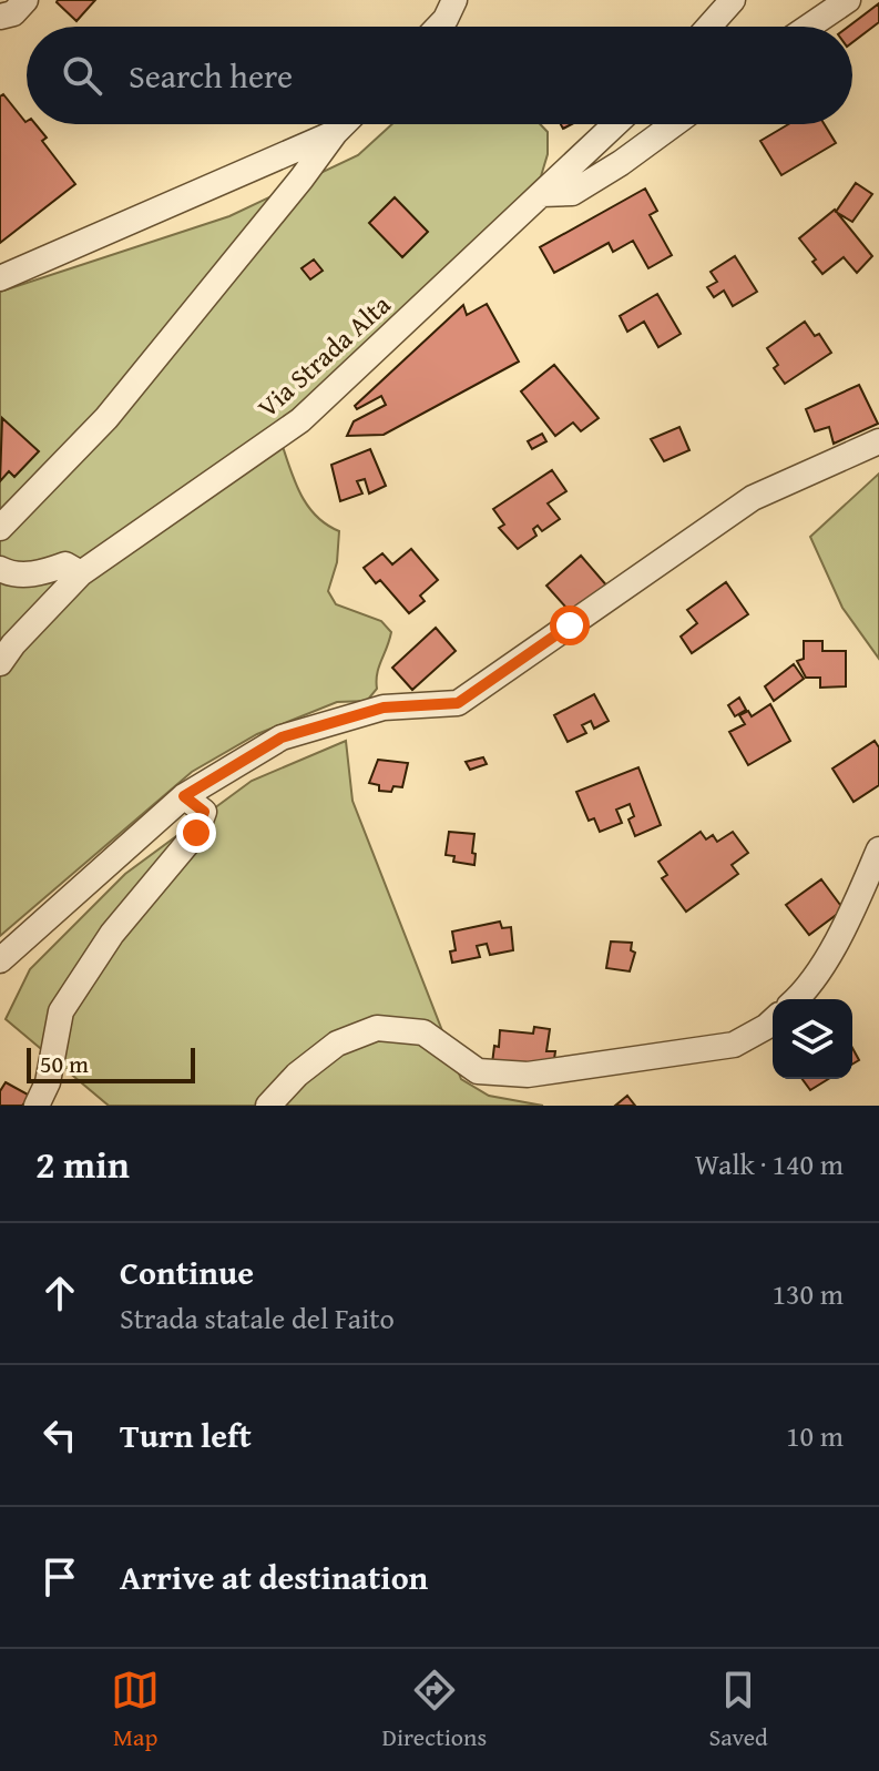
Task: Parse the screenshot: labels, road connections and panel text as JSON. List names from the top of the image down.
{
  "streets": {
    "street": ["Via Strada Alta"]
  },
  "scale_bar": "50 m",
  "page": {
    "search": "Search here",
    "scale": "50 m",
    "heading": ["2 min", "Walk · 140 m"],
    "list": [
      ["Continue", "Strada statale del Faito", "130 m"],
      ["Turn left", "10 m"],
      "Arrive at destination"
    ],
    "nav": ["Map", "Directions", "Saved"]
  }
}
